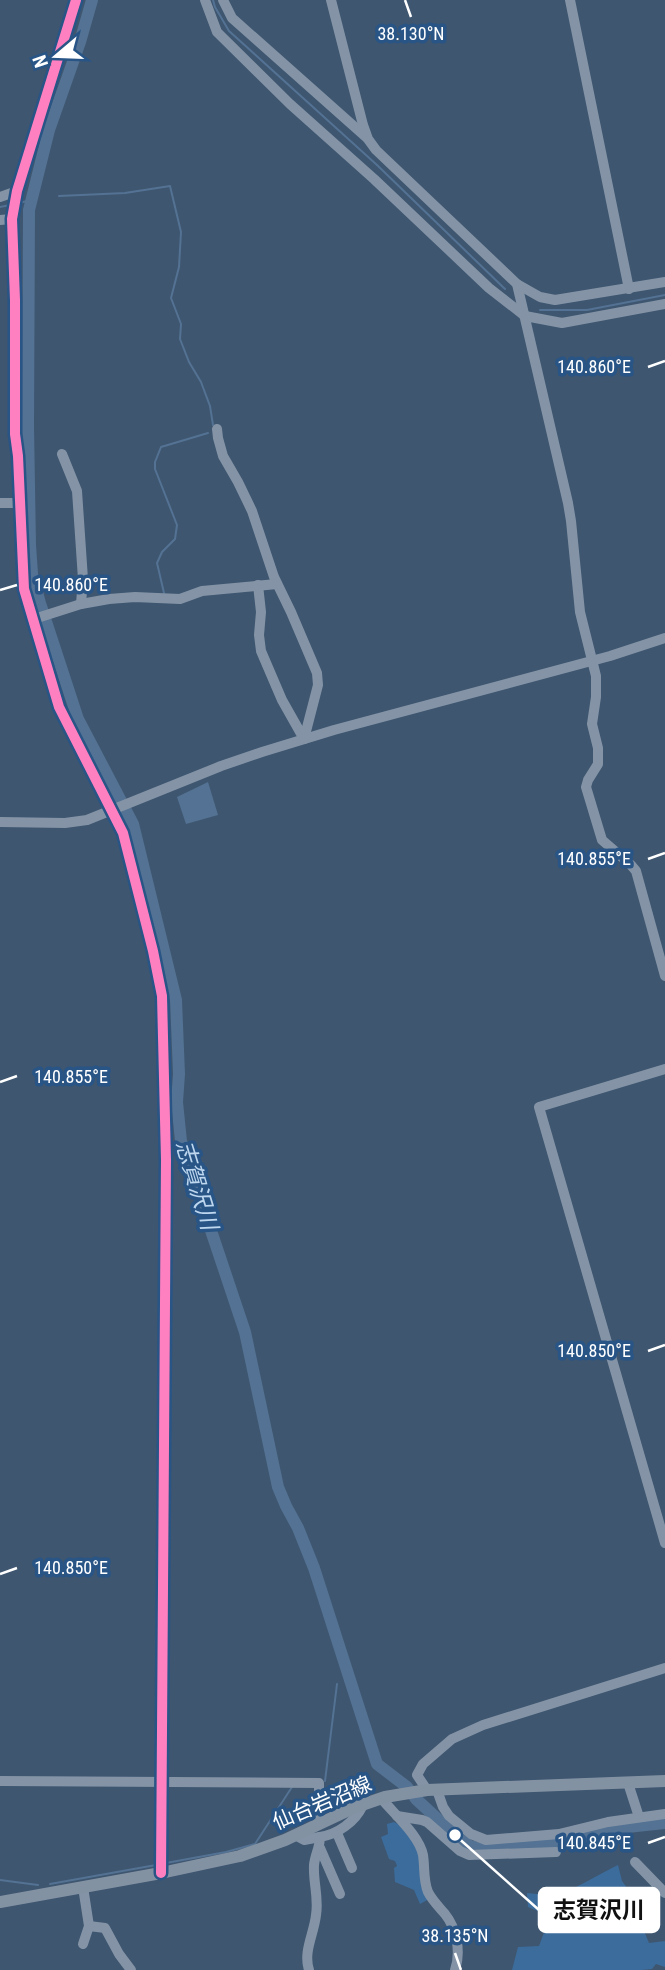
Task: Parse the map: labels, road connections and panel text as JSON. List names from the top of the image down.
{
  "streets": {
    "main road": ["仙台岩沼線"]
  },
  "water": ["志賀沢川"],
  "places": ["志賀沢川"],
  "north": "left",
  "coordinates": [
    "38.130°N",
    "140.860°E",
    "140.855°E",
    "140.850°E",
    "140.845°E",
    "38.135°N"
  ]
}
